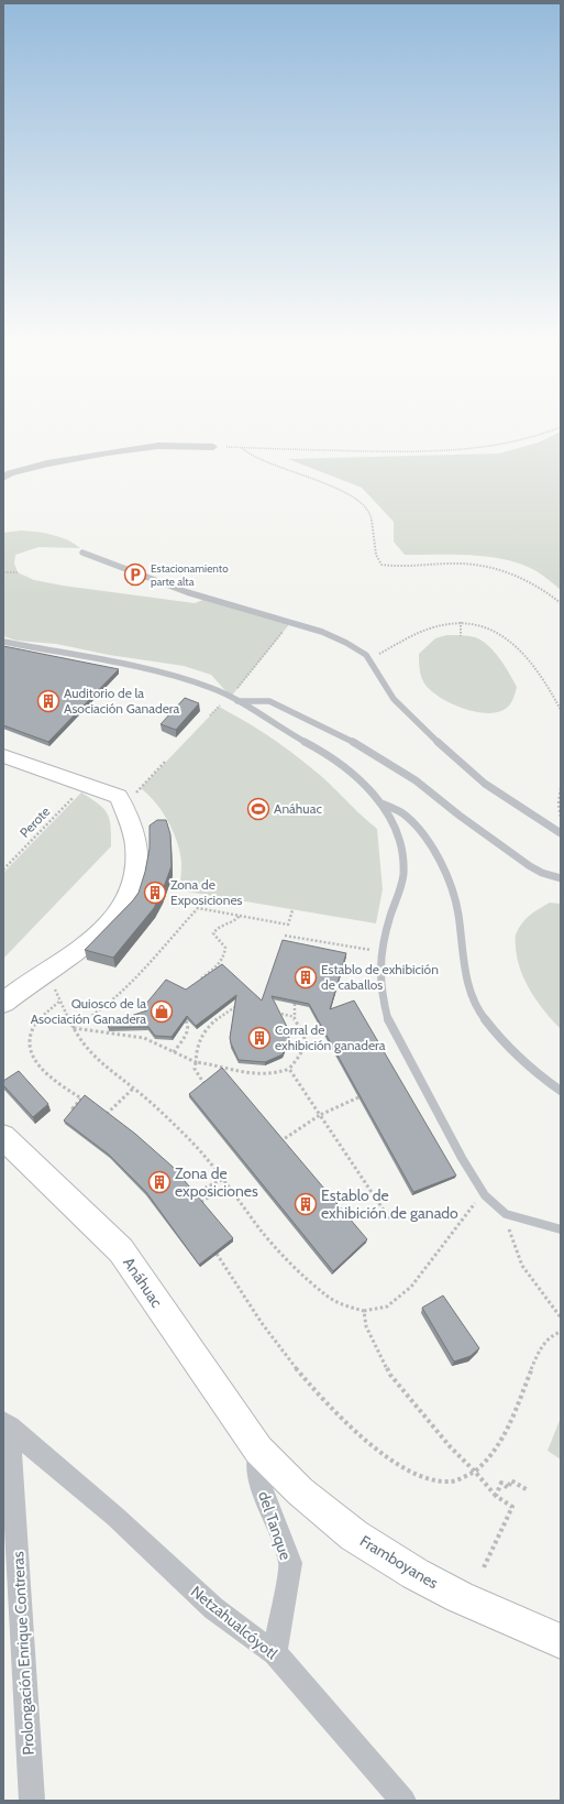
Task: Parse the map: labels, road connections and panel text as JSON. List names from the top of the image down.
{
  "streets": {
    "street": [
      "Anáhuac",
      "del Tanque",
      "Framboyanes",
      "Netzahualcóyotl",
      "Prolongación Enrique Contreras"
    ],
    "path": ["Perote"]
  },
  "crossings": [
    ["Anáhuac", "del Tanque"],
    ["Anáhuac", "Framboyanes"],
    ["del Tanque", "Framboyanes"],
    ["del Tanque", "Netzahualcóyotl"],
    ["Netzahualcóyotl", "Prolongación Enrique Contreras"]
  ],
  "places": {
    "parking": ["Estacionamiento parte alta"],
    "building": [
      "Auditorio de la Asociación Ganadera",
      "Zona de Exposiciones",
      "Establo de exhibición de caballos",
      "Corral de exhibición ganadera",
      "Zona de exposiciones",
      "Establo de exhibición de ganado"
    ],
    "sports": ["Anáhuac"],
    "shop": ["Quiosco de la Asociación Ganadera"]
  }
}
